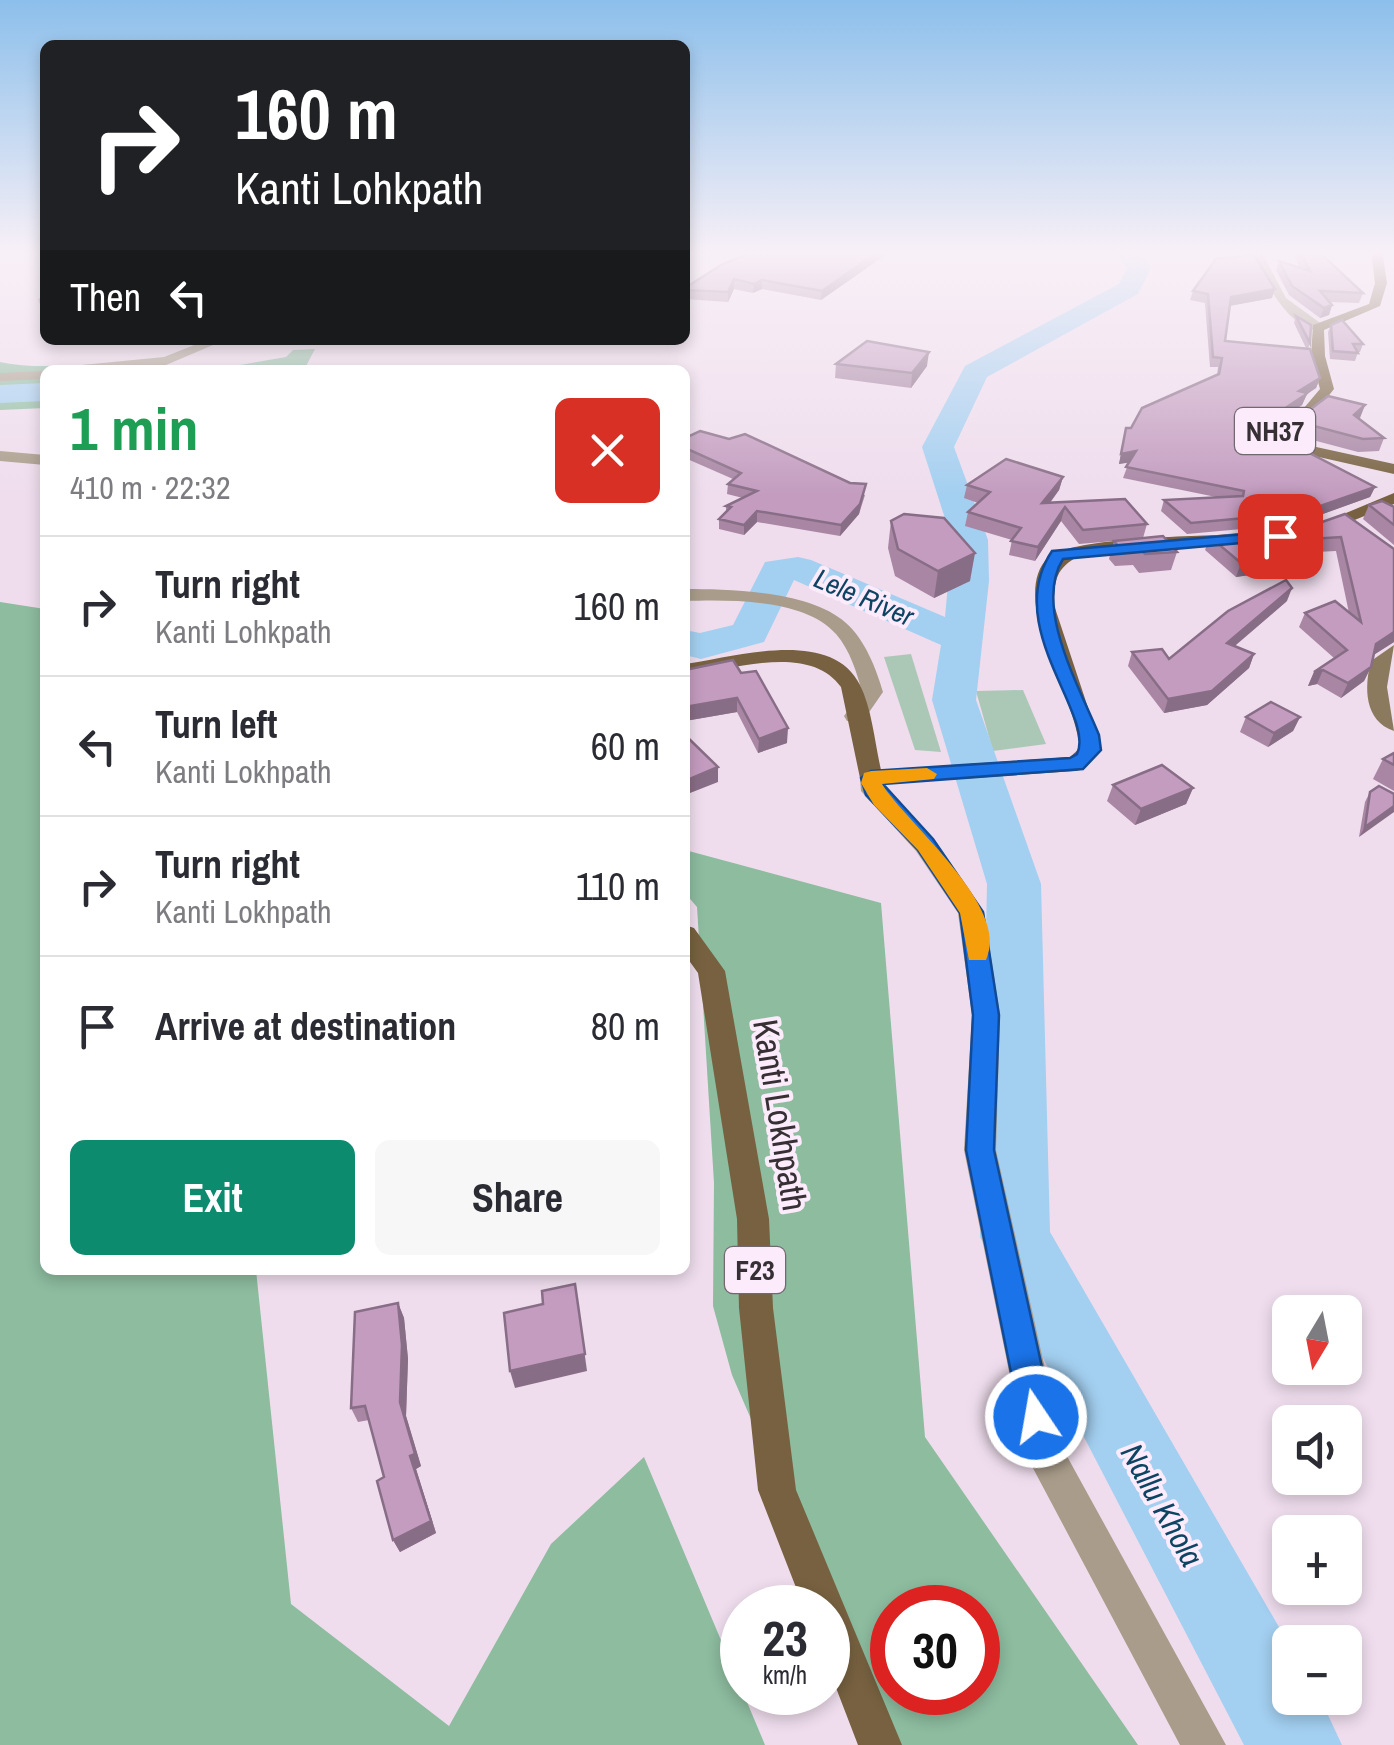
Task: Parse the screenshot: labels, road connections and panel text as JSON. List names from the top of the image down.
{
  "streets": {
    "main road": ["NH37", "Kanti Lokhpath", "F23"]
  },
  "water": ["Lele River", "Nallu Khola"],
  "north": "bottom",
  "page": {
    "turn": ["160 m", "Kanti Lohkpath"],
    "then": "Then",
    "heading": ["1 min", "410 m · 22:32"],
    "list": [
      {
        "name": "Turn right",
        "note": "Kanti Lohkpath",
        "value": "160 m"
      },
      {
        "name": "Turn left",
        "note": "Kanti Lokhpath",
        "value": "60 m"
      },
      {
        "name": "Turn right",
        "note": "Kanti Lokhpath",
        "value": "110 m"
      },
      {
        "name": "Arrive at destination",
        "value": "80 m"
      }
    ],
    "buttons": ["Exit", "Share"],
    "map_buttons": ["+", "−"],
    "speed": "23 km/h",
    "limit": "30"
  }
}
